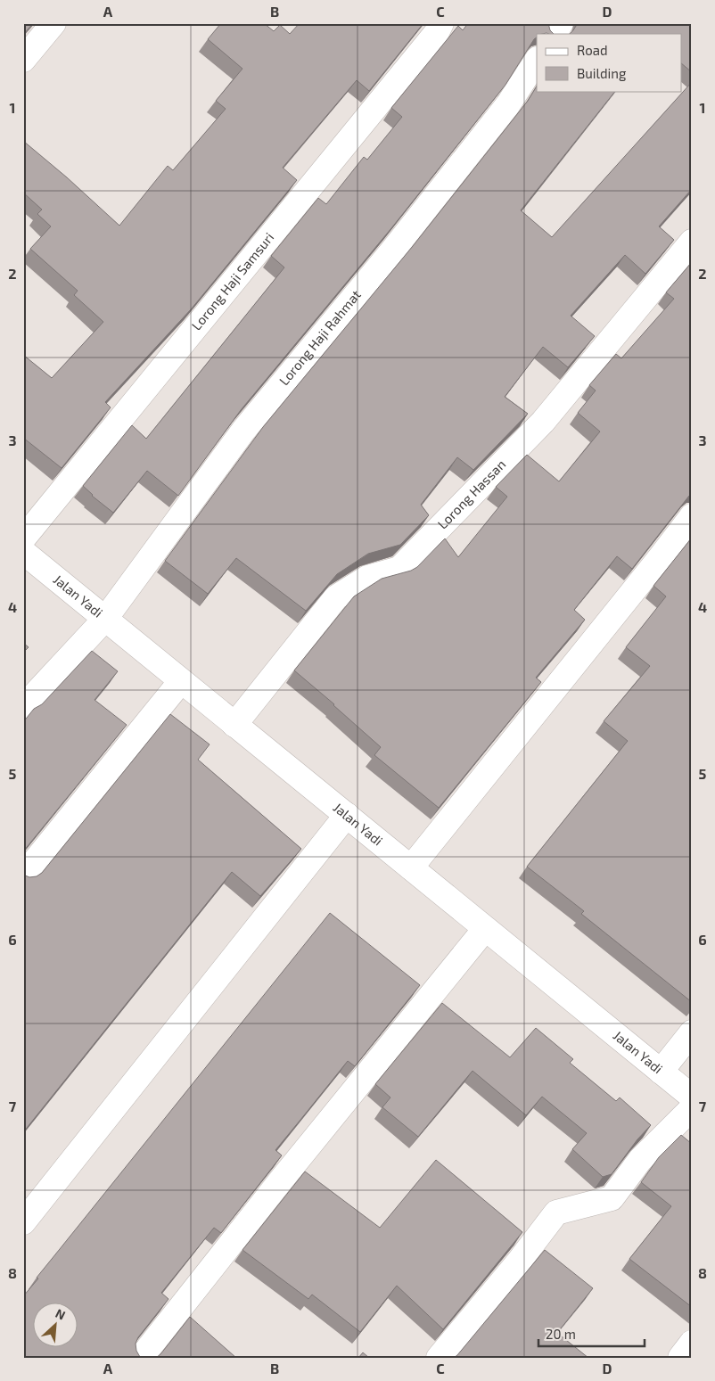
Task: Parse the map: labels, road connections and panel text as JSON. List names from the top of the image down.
{
  "streets": {
    "street": [
      "Lorong Haji Samsuri",
      "Lorong Haji Rahmat",
      "Lorong Hassan",
      "Jalan Yadi"
    ]
  },
  "crossings": [
    ["Lorong Haji Rahmat", "Jalan Yadi"],
    ["Lorong Hassan", "Jalan Yadi"]
  ],
  "legend": ["Road", "Building"],
  "scale_bar": "20 m",
  "north": "top right",
  "grid": {
    "columns": [
      "A",
      "B",
      "C",
      "D"
    ],
    "rows": [
      "1",
      "2",
      "3",
      "4",
      "5",
      "6",
      "7",
      "8"
    ]
  }
}
